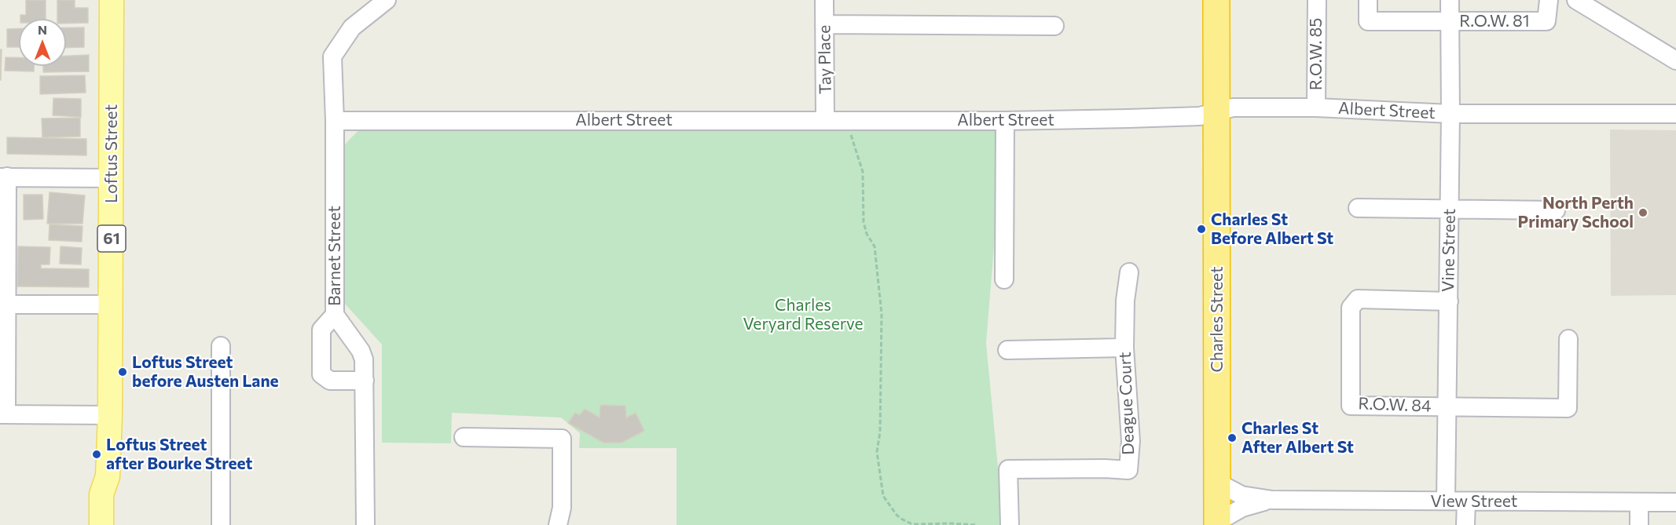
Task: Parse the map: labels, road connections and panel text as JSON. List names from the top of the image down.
{
  "streets": {
    "highway": ["Charles Street"],
    "main road": ["Loftus Street", "61"],
    "street": [
      "R.O.W. 81",
      "R.O.W. 85",
      "Tay Place",
      "Albert Street",
      "Vine Street",
      "Barnet Street",
      "Deague Court",
      "R.O.W. 84",
      "View Street"
    ]
  },
  "crossings": [
    ["R.O.W. 81", "Vine Street"],
    ["R.O.W. 85", "Albert Street"],
    ["Tay Place", "Albert Street"],
    ["Albert Street", "Vine Street"],
    ["Albert Street", "Barnet Street"],
    ["Albert Street", "Charles Street"],
    ["Vine Street", "R.O.W. 84"],
    ["Vine Street", "View Street"],
    ["Charles Street", "View Street"]
  ],
  "parks": ["Charles Veryard Reserve"],
  "places": [
    "North Perth Primary School",
    "Charles St Before Albert St",
    "Loftus Street before Austen Lane",
    "Charles St After Albert St",
    "Loftus Street after Bourke Street"
  ],
  "north": "top"
}
